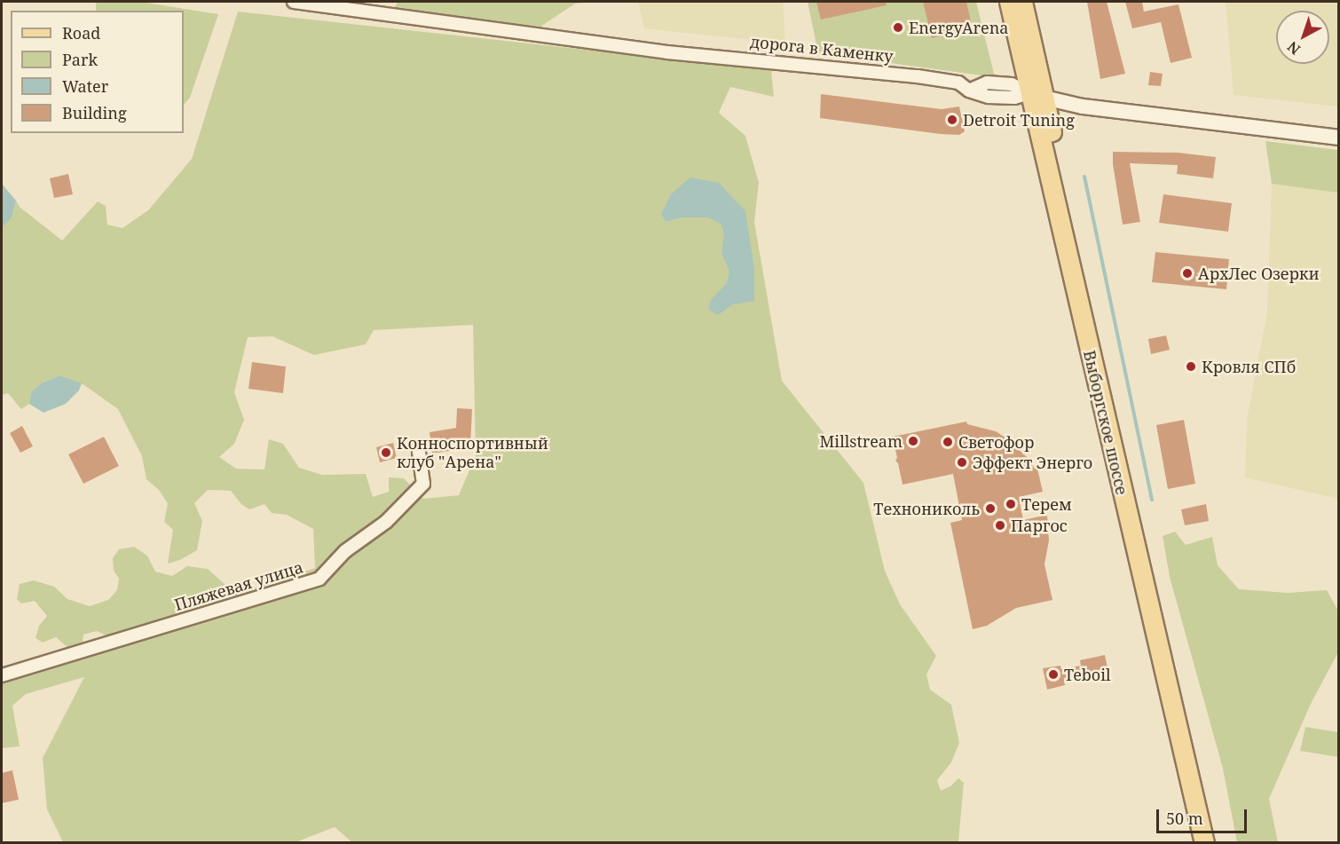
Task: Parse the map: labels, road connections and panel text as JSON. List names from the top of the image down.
{
  "streets": {
    "main road": ["Выборгское шоссе"],
    "street": ["дорога в Каменку", "Пляжевая улица"]
  },
  "crossings": [
    ["дорога в Каменку", "Выборгское шоссе"]
  ],
  "places": [
    "EnergyArena",
    "Detroit Tuning",
    "АрхЛес Озерки",
    "Кровля СПб",
    "Millstream",
    "Светофор",
    "Конноспортивный клуб \"Арена\"",
    "Эффект Энерго",
    "Терем",
    "Технониколь",
    "Паргос",
    "Teboil"
  ],
  "legend": [
    "Road",
    "Park",
    "Water",
    "Building"
  ],
  "scale_bar": "50 m",
  "north": "bottom left"
}
